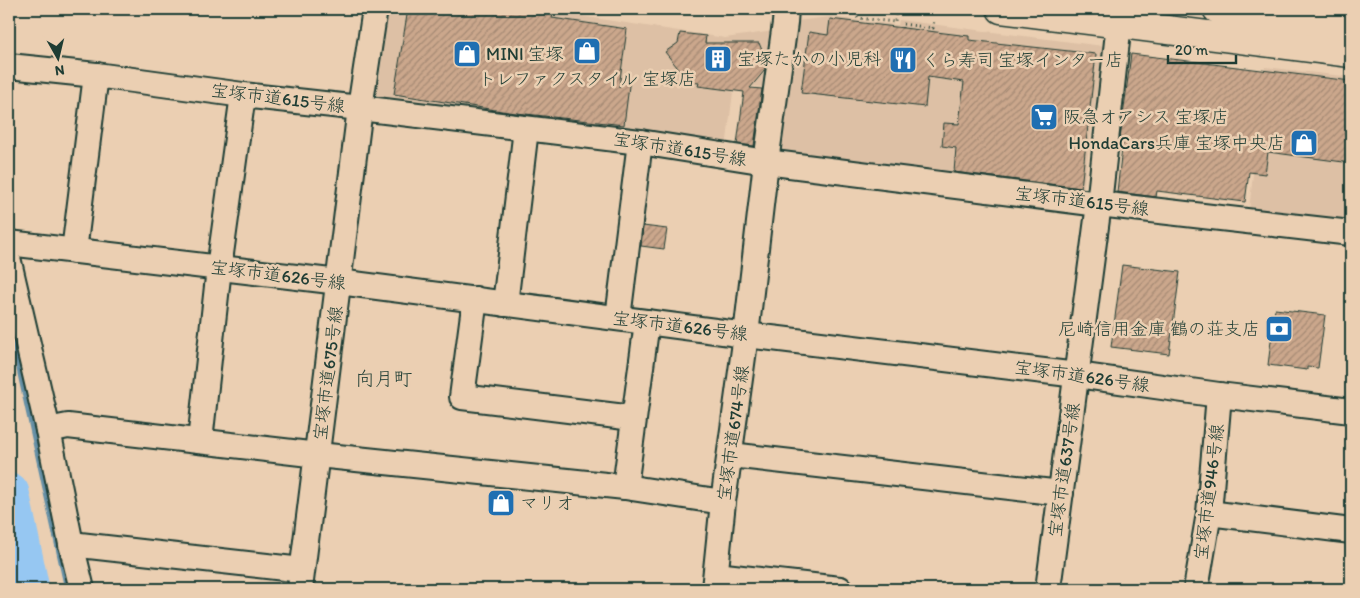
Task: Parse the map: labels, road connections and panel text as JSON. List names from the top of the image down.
{
  "streets": {
    "street": [
      "宝塚市道615号線",
      "宝塚市道626号線",
      "宝塚市道675号線",
      "宝塚市道674号線",
      "宝塚市道637号線",
      "宝塚市道946号線"
    ]
  },
  "crossings": [
    ["宝塚市道615号線", "宝塚市道675号線"],
    ["宝塚市道615号線", "宝塚市道674号線"],
    ["宝塚市道615号線", "宝塚市道637号線"],
    ["宝塚市道626号線", "宝塚市道675号線"],
    ["宝塚市道626号線", "宝塚市道674号線"],
    ["宝塚市道626号線", "宝塚市道637号線"],
    ["宝塚市道626号線", "宝塚市道946号線"]
  ],
  "districts": ["向月町"],
  "places": {
    "shop": [
      "トレファクスタイル 宝塚店",
      "MINI 宝塚",
      "HondaCars兵庫 宝塚中央店",
      "マリオ"
    ],
    "building": ["宝塚たかの小児科"],
    "restaurant": ["くら寿司 宝塚インター店"],
    "supermarket": ["阪急オアシス 宝塚店"],
    "bank": ["尼崎信用金庫 鶴の荘支店"]
  },
  "scale_bar": "20 m",
  "north": "bottom"
}
